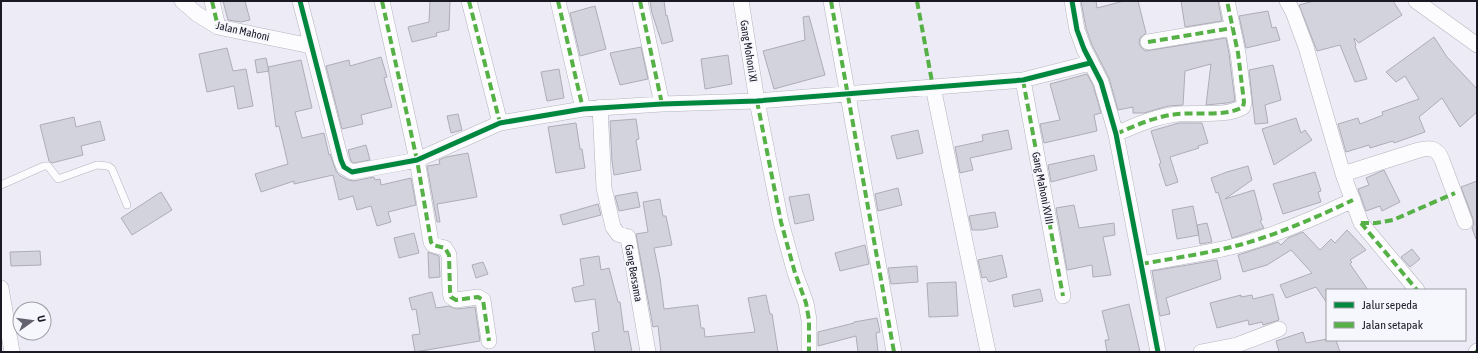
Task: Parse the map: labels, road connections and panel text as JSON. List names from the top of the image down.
{
  "streets": {
    "street": [
      "Jalan Mahoni",
      "Gang Mohoni XI",
      "Gang Mahoni XVIII",
      "Gang Bersama"
    ]
  },
  "legend": ["Jalur sepeda", "Jalan setapak"],
  "north": "right"
}
